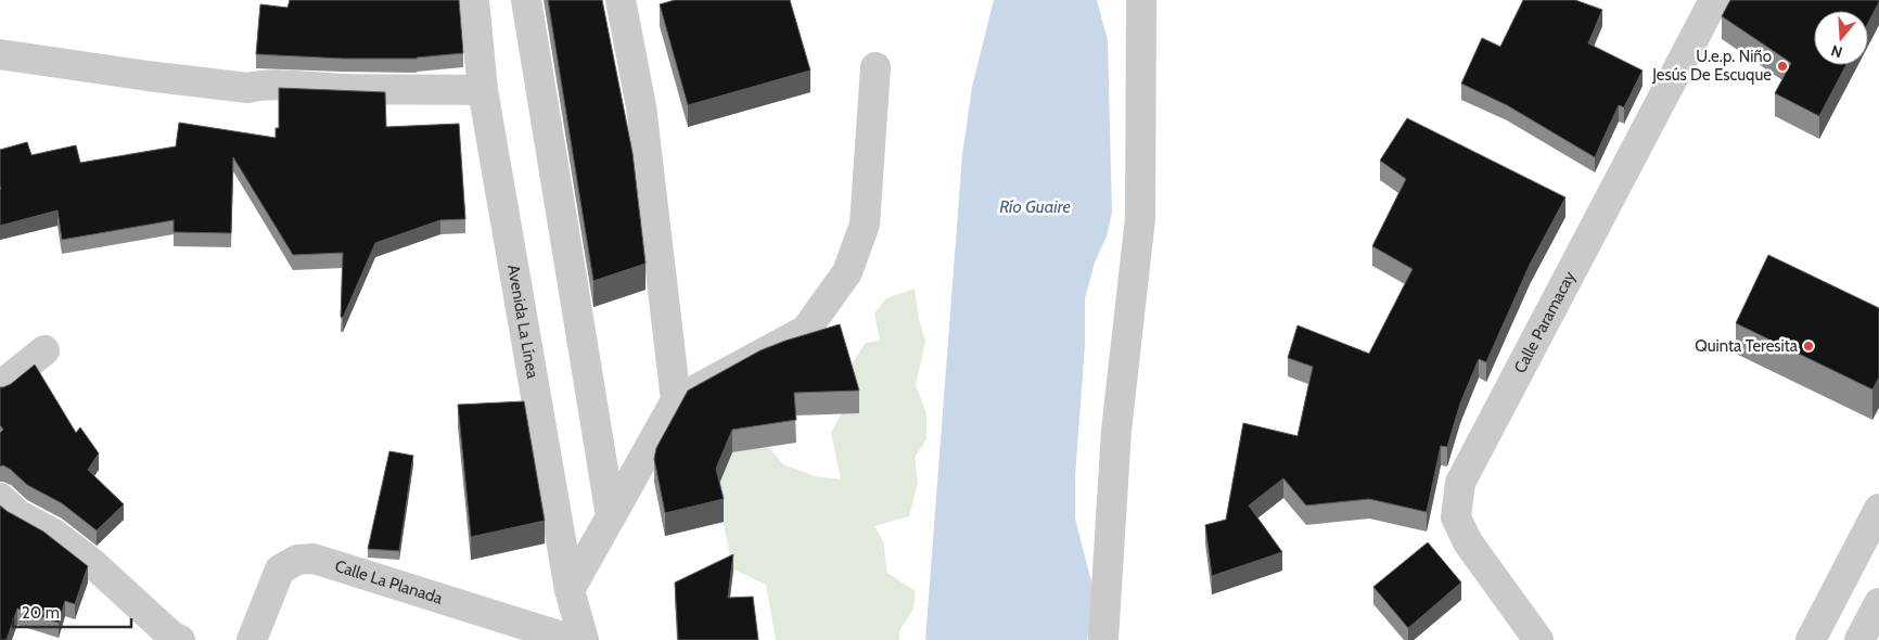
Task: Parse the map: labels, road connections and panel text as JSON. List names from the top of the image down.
{
  "streets": {
    "street": ["Avenida La Línea", "Calle Paramacay", "Calle La Planada"]
  },
  "water": ["Río Guaire"],
  "places": ["U.e.p. Niño Jesús De Escuque", "Quinta Teresita"],
  "scale_bar": "20 m",
  "north": "bottom"
}
